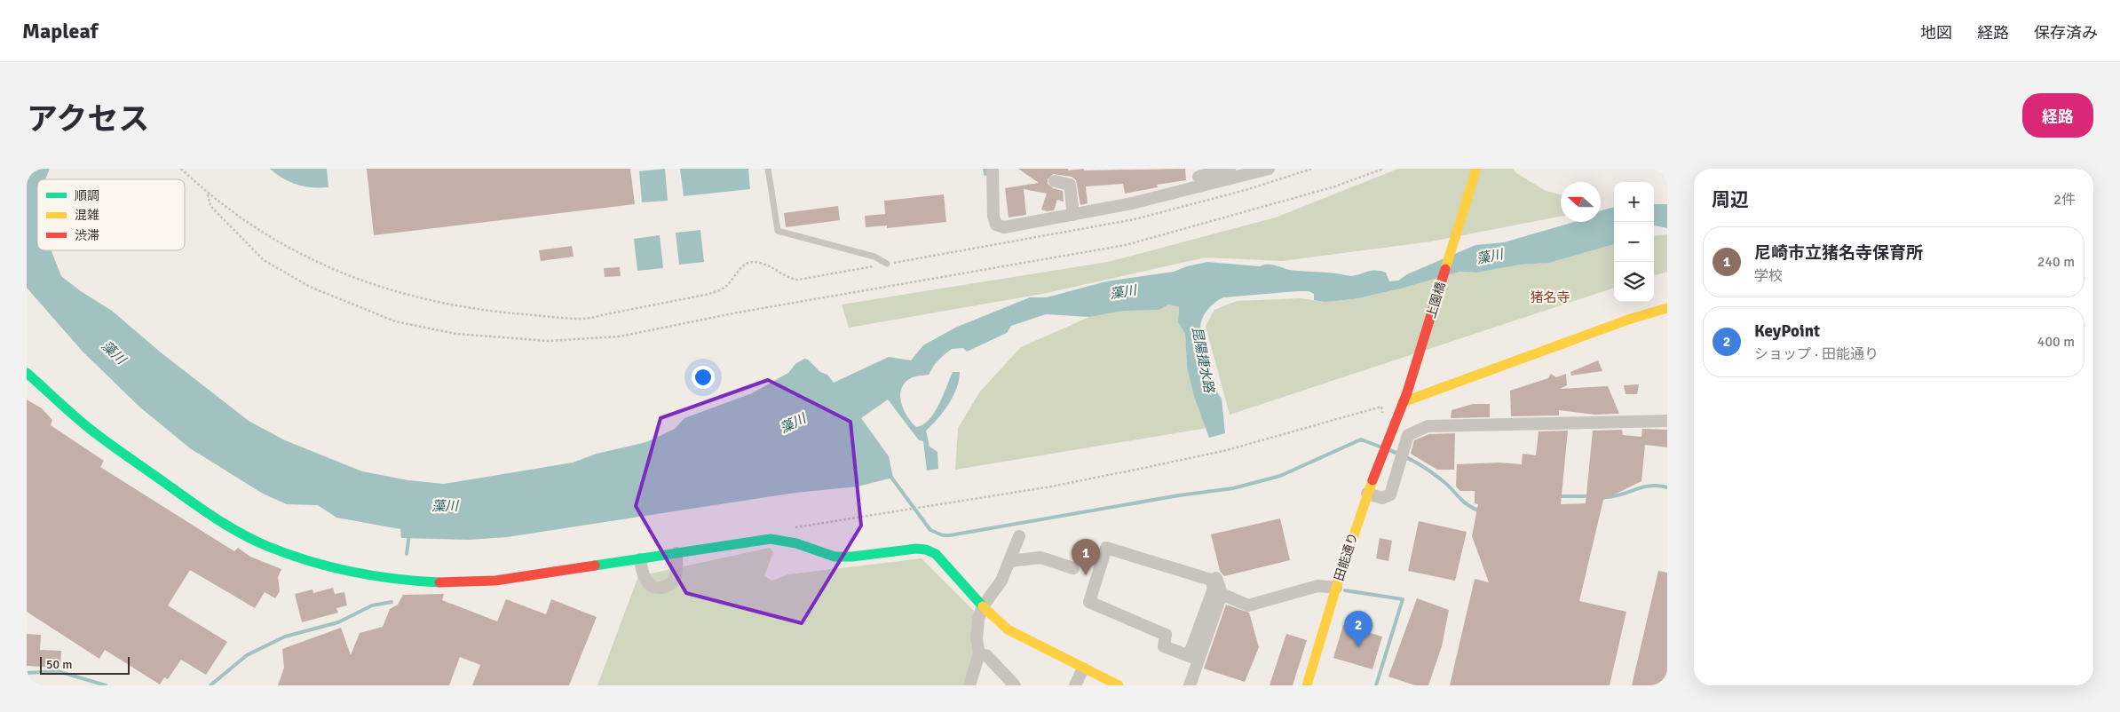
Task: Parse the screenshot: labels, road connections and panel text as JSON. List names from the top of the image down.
{
  "streets": {
    "street": ["上園橋", "田能通り"]
  },
  "crossings": [
    ["上園橋", "田能通り"]
  ],
  "districts": ["猪名寺"],
  "water": ["藻川", "昆陽捷水路"],
  "legend": ["順調", "混雑", "渋滞"],
  "scale_bar": "50 m",
  "north": "left",
  "page": {
    "header": "Mapleaf",
    "nav": ["地図", "経路", "保存済み"],
    "title": "アクセス",
    "buttons": "経路",
    "heading": ["周辺", "2件"],
    "map_buttons": ["+", "−"],
    "list": [
      {
        "mark": "1",
        "name": "尼崎市立猪名寺保育所",
        "note": "学校",
        "value": "240 m"
      },
      {
        "mark": "2",
        "name": "KeyPoint",
        "note": "ショップ · 田能通り",
        "value": "400 m"
      }
    ],
    "pins": ["1", "2"],
    "scale": "50 m"
  }
}
